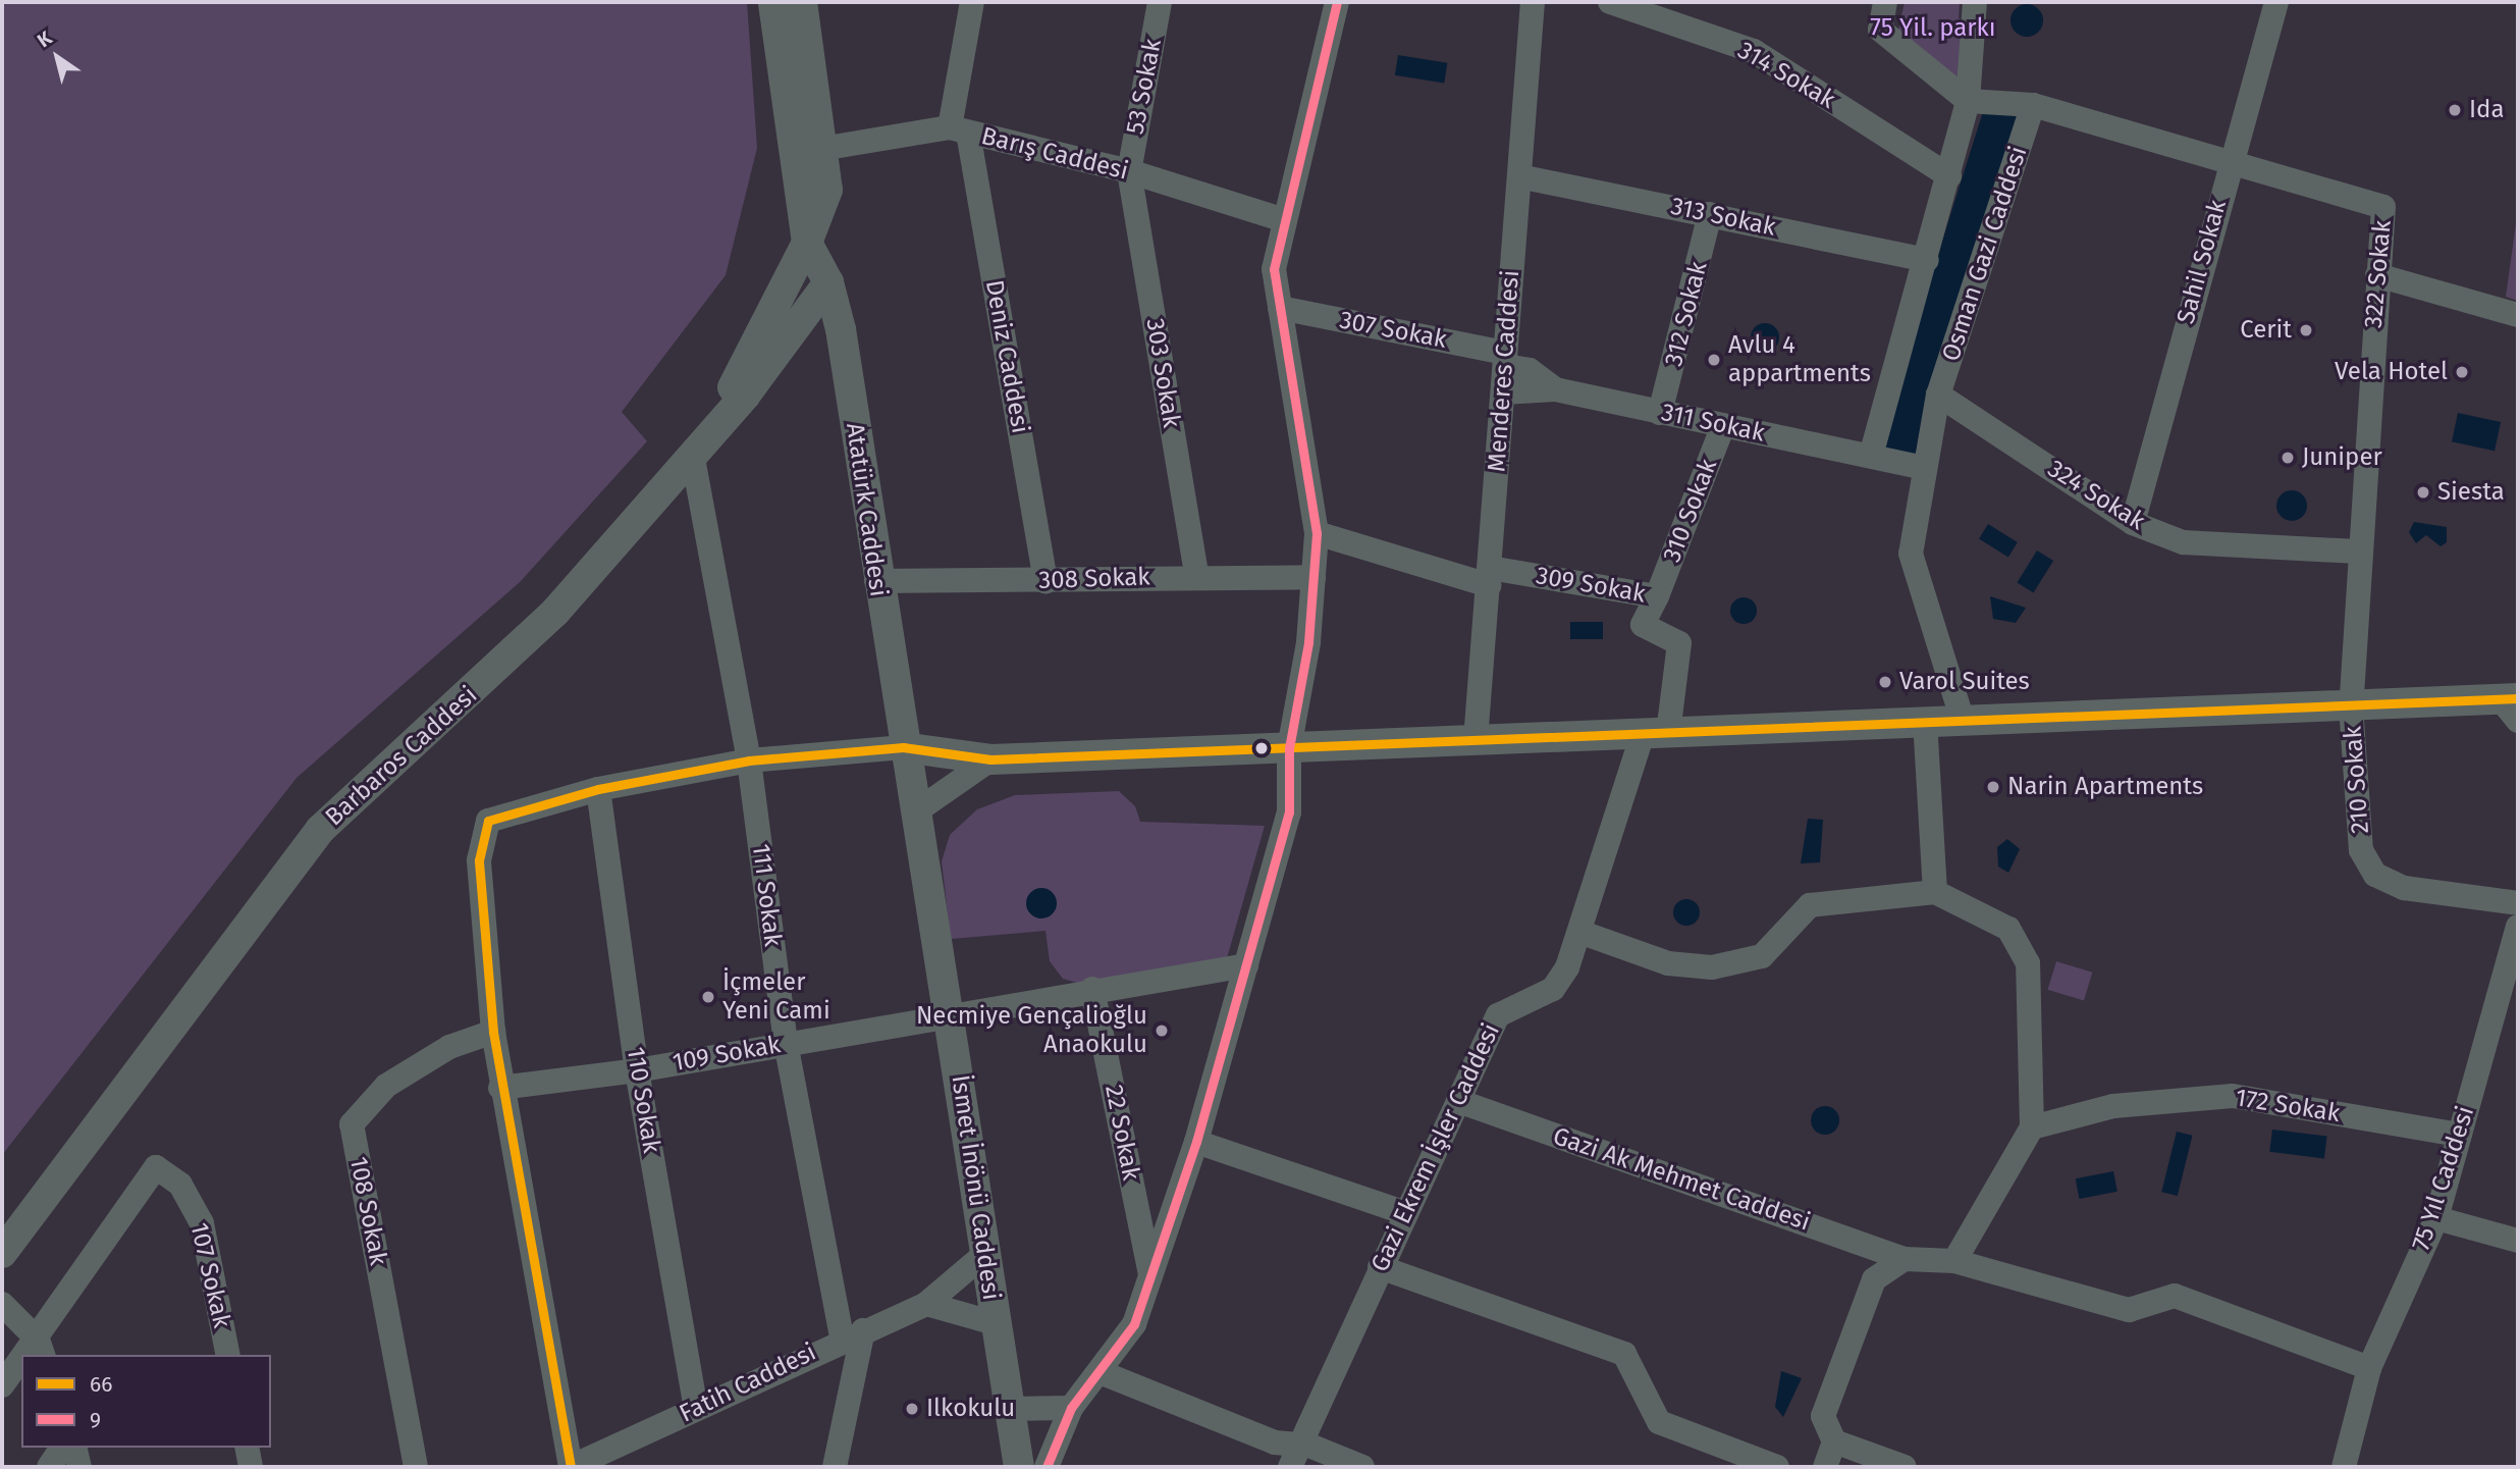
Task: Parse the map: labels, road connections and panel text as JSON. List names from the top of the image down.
{
  "streets": {
    "street": [
      "314 Sokak",
      "53 Sokak",
      "Barış Caddesi",
      "313 Sokak",
      "Osman Gazi Caddesi",
      "Sahil Sokak",
      "322 Sokak",
      "312 Sokak",
      "307 Sokak",
      "Deniz Caddesi",
      "Menderes Caddesi",
      "303 Sokak",
      "311 Sokak",
      "324 Sokak",
      "Atatürk Caddesi",
      "310 Sokak",
      "308 Sokak",
      "309 Sokak",
      "Barbaros Caddesi",
      "210 Sokak",
      "111 Sokak",
      "109 Sokak",
      "110 Sokak",
      "172 Sokak",
      "22 Sokak",
      "Gazi Ekrem İşler Caddesi",
      "75 Yıl Caddesi",
      "Gazi Ak Mehmet Caddesi",
      "İsmet İnönü Caddesi",
      "108 Sokak",
      "107 Sokak",
      "Fatih Caddesi"
    ]
  },
  "crossings": [
    ["314 Sokak", "Osman Gazi Caddesi"],
    ["53 Sokak", "Barış Caddesi"],
    ["53 Sokak", "303 Sokak"],
    ["Barış Caddesi", "Deniz Caddesi"],
    ["Barış Caddesi", "303 Sokak"],
    ["313 Sokak", "Osman Gazi Caddesi"],
    ["313 Sokak", "312 Sokak"],
    ["313 Sokak", "Menderes Caddesi"],
    ["Osman Gazi Caddesi", "322 Sokak"],
    ["Osman Gazi Caddesi", "311 Sokak"],
    ["Osman Gazi Caddesi", "324 Sokak"],
    ["Sahil Sokak", "322 Sokak"],
    ["Sahil Sokak", "324 Sokak"],
    ["322 Sokak", "324 Sokak"],
    ["322 Sokak", "210 Sokak"],
    ["312 Sokak", "311 Sokak"],
    ["307 Sokak", "Menderes Caddesi"],
    ["307 Sokak", "311 Sokak"],
    ["Deniz Caddesi", "308 Sokak"],
    ["Menderes Caddesi", "309 Sokak"],
    ["303 Sokak", "308 Sokak"],
    ["311 Sokak", "310 Sokak"],
    ["Atatürk Caddesi", "308 Sokak"],
    ["Atatürk Caddesi", "Barbaros Caddesi"],
    ["Atatürk Caddesi", "İsmet İnönü Caddesi"],
    ["310 Sokak", "309 Sokak"],
    ["309 Sokak", "Gazi Ekrem İşler Caddesi"],
    ["Barbaros Caddesi", "111 Sokak"],
    ["111 Sokak", "109 Sokak"],
    ["111 Sokak", "Fatih Caddesi"],
    ["109 Sokak", "110 Sokak"],
    ["109 Sokak", "22 Sokak"],
    ["109 Sokak", "İsmet İnönü Caddesi"],
    ["110 Sokak", "Fatih Caddesi"],
    ["172 Sokak", "75 Yıl Caddesi"],
    ["Gazi Ekrem İşler Caddesi", "Gazi Ak Mehmet Caddesi"],
    ["İsmet İnönü Caddesi", "Fatih Caddesi"]
  ],
  "parks": ["75 Yil. parkı"],
  "places": [
    "Ida",
    "Cerit",
    "Avlu 4 appartments",
    "Vela Hotel",
    "Juniper",
    "Siesta",
    "Varol Suites",
    "Narin Apartments",
    "İçmeler Yeni Cami",
    "Necmiye Gençalioğlu Anaokulu",
    "Ilkokulu"
  ],
  "lines": ["transit line 9", "transit line 66"],
  "legend": ["66", "9"],
  "north": "top left"
}
